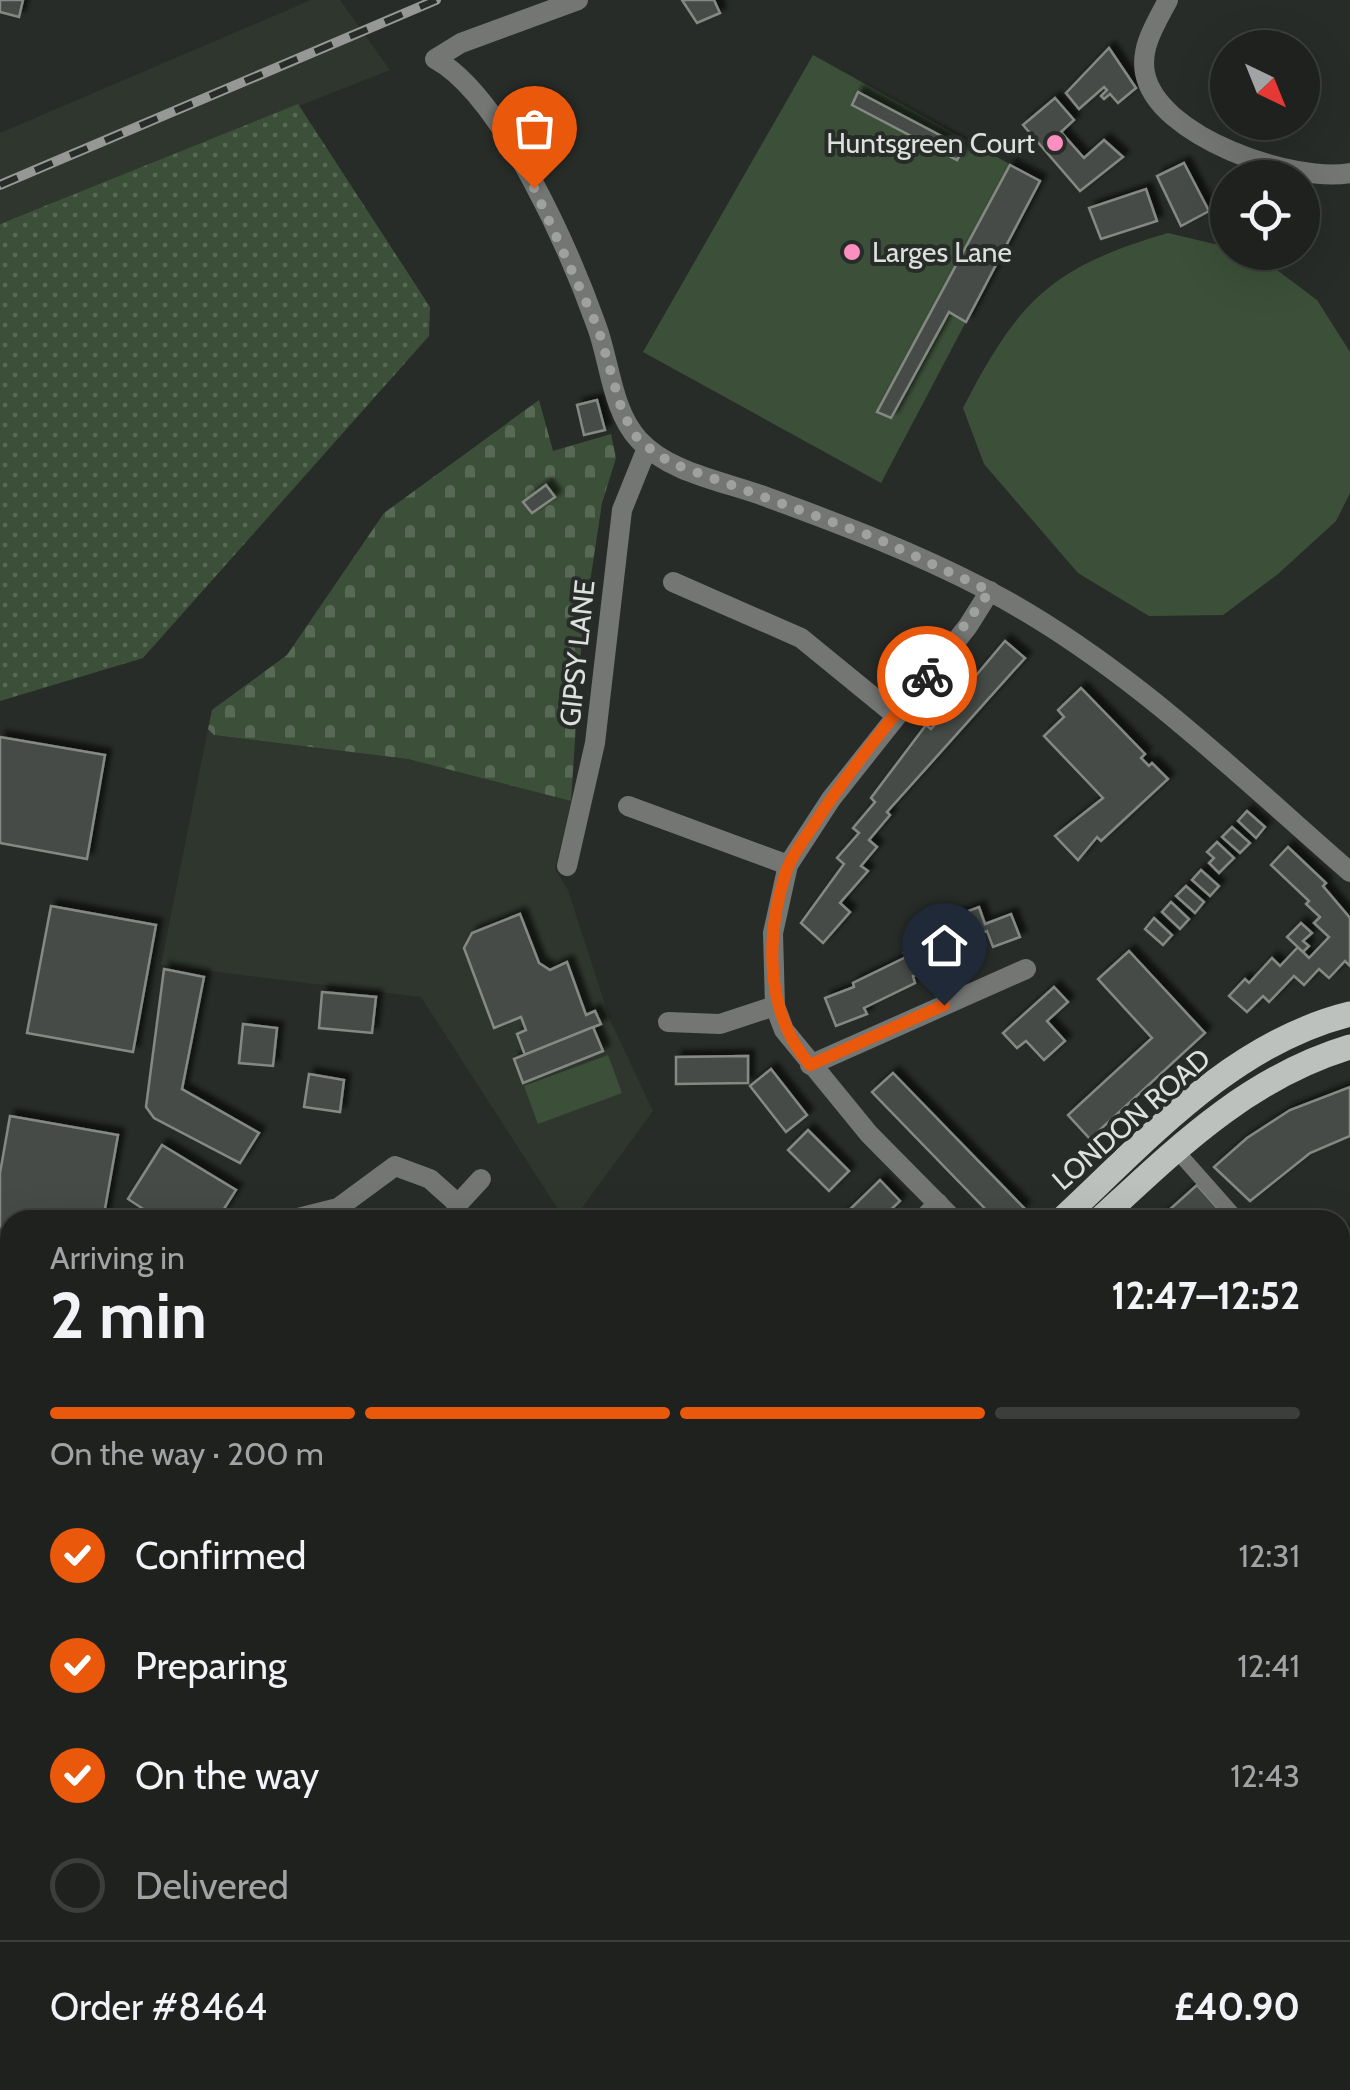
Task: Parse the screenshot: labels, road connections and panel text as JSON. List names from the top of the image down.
{
  "streets": {
    "main road": ["LONDON ROAD"],
    "street": ["GIPSY LANE"]
  },
  "places": ["Huntsgreen Court", "Larges Lane"],
  "north": "bottom right",
  "page": {
    "heading": ["2 min", "Arriving in", "12:47–12:52"],
    "panel": ["Order #8464", "£40.90"],
    "bar": "On the way · 200 m",
    "list": [
      ["Confirmed", "12:31"],
      ["Preparing", "12:41"],
      ["On the way", "12:43"],
      "Delivered"
    ]
  }
}
